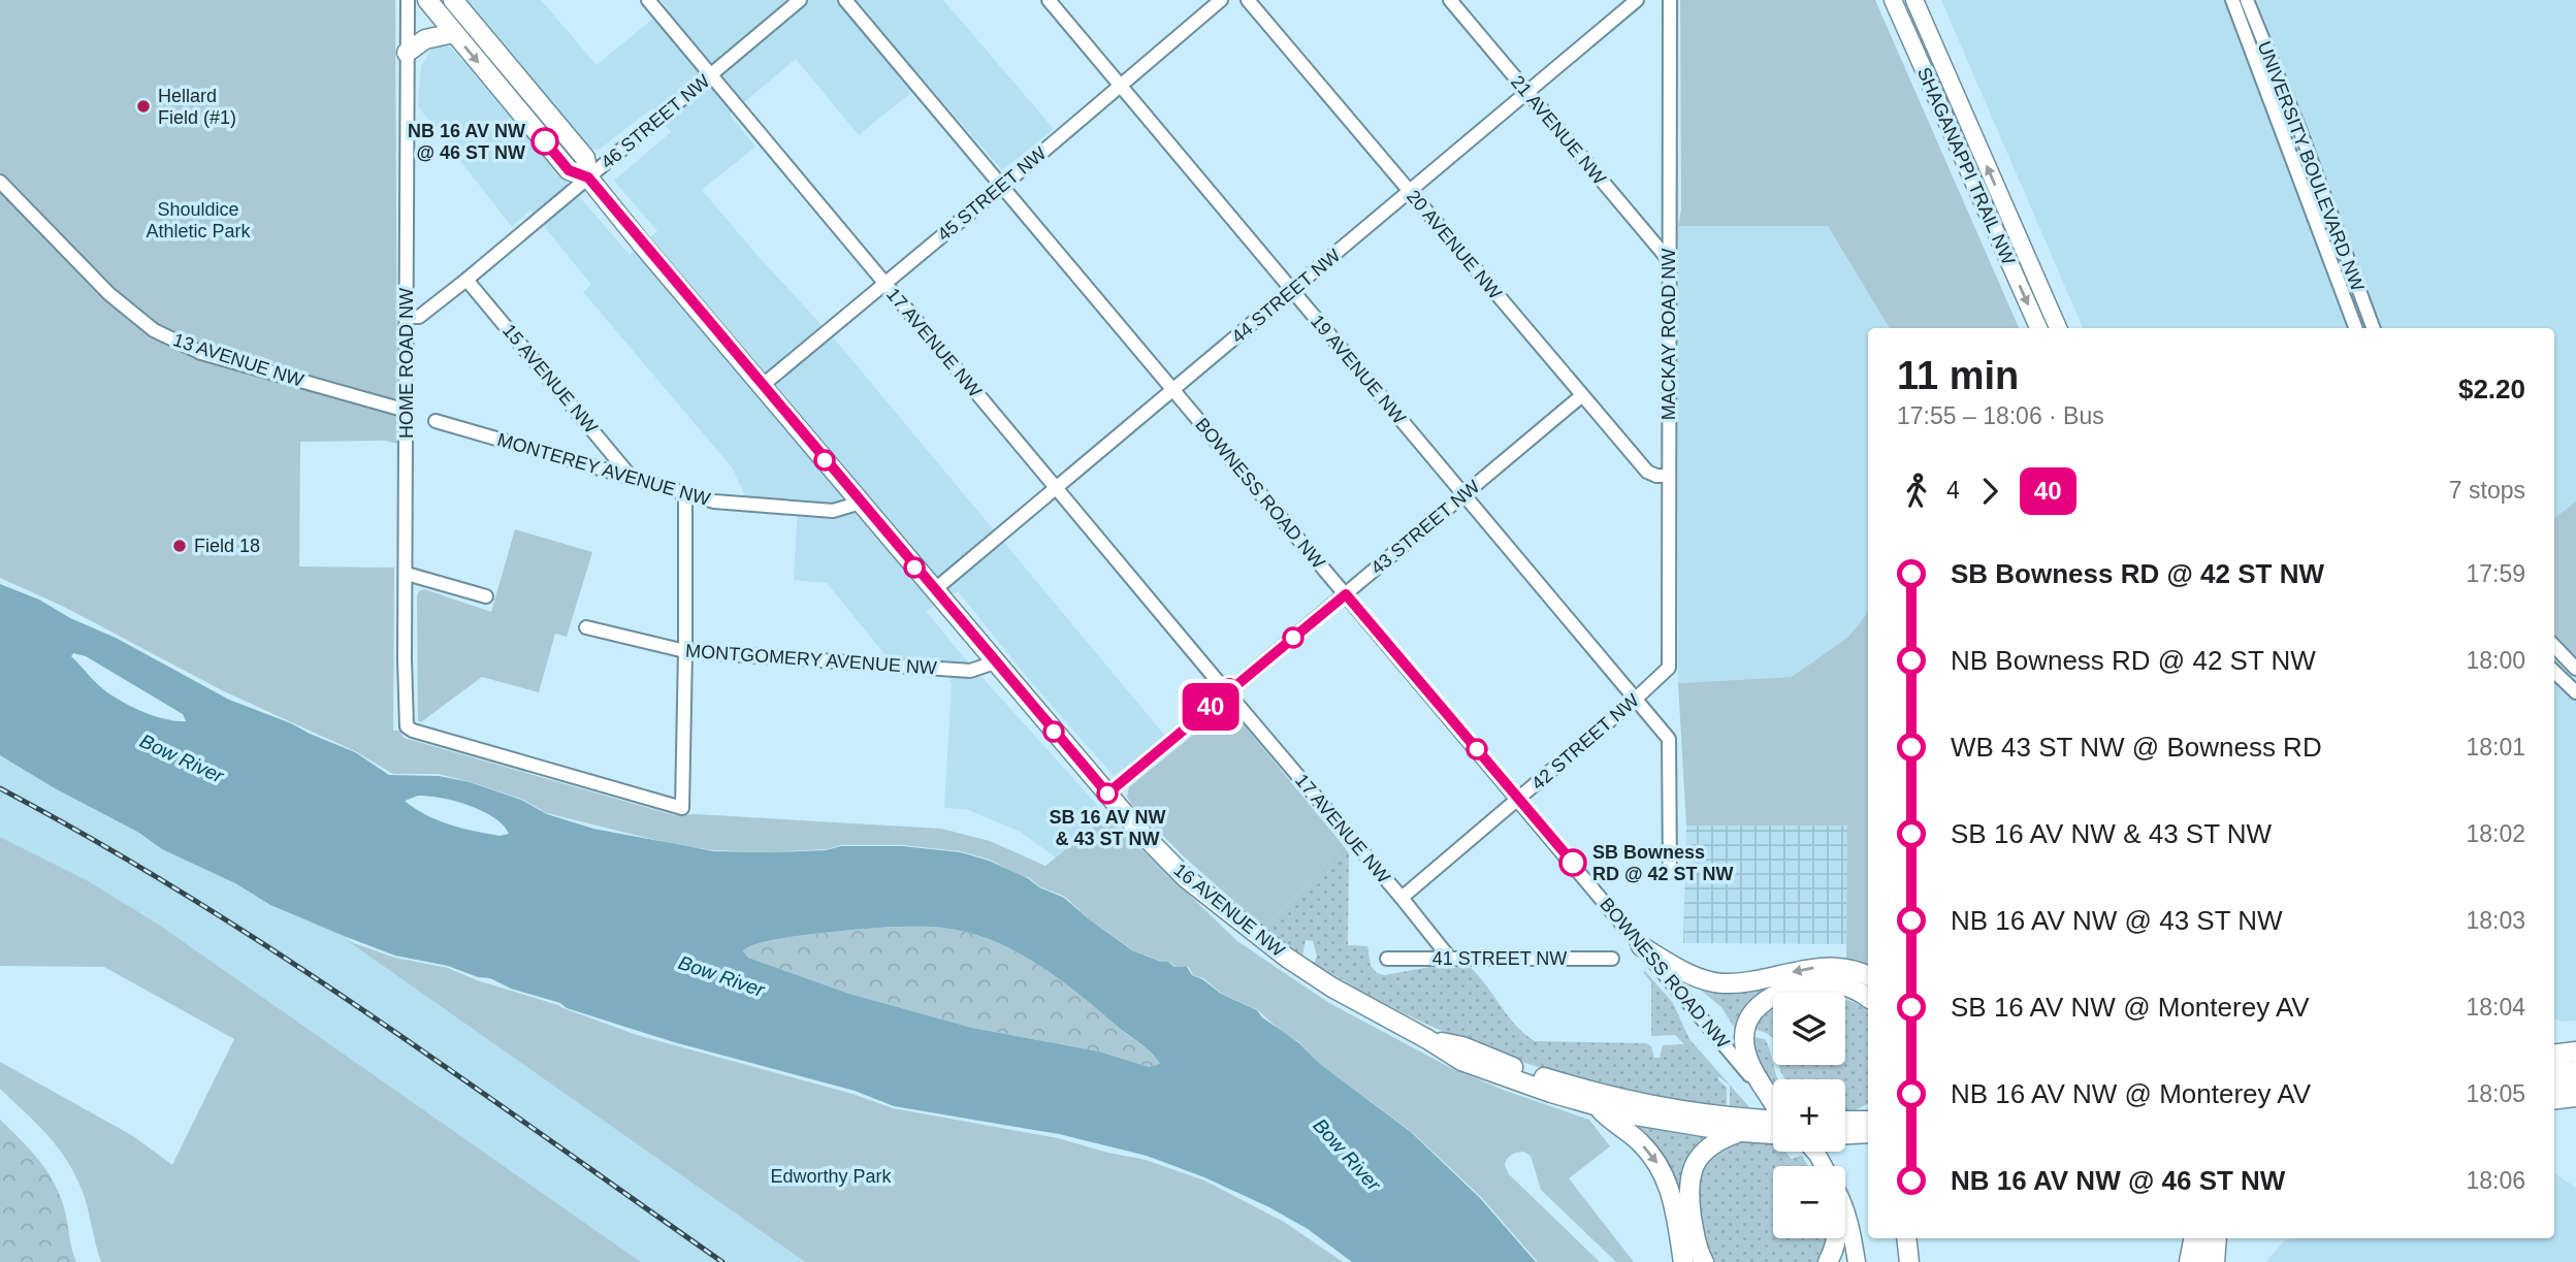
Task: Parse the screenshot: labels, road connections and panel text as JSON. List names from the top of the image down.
{
  "streets": {
    "highway": ["16 AVENUE NW"],
    "main road": ["SHAGANAPPI TRAIL NW"],
    "street": [
      "46 STREET NW",
      "21 AVENUE NW",
      "UNIVERSITY BOULEVARD NW",
      "45 STREET NW",
      "20 AVENUE NW",
      "44 STREET NW",
      "MACKAY ROAD NW",
      "17 AVENUE NW",
      "13 AVENUE NW",
      "HOME ROAD NW",
      "19 AVENUE NW",
      "15 AVENUE NW",
      "MONTEREY AVENUE NW",
      "BOWNESS ROAD NW",
      "43 STREET NW",
      "MONTGOMERY AVENUE NW",
      "42 STREET NW",
      "41 STREET NW"
    ]
  },
  "crossings": [
    ["46 STREET NW", "17 AVENUE NW"],
    ["46 STREET NW", "HOME ROAD NW"],
    ["46 STREET NW", "15 AVENUE NW"],
    ["46 STREET NW", "16 AVENUE NW"],
    ["21 AVENUE NW", "44 STREET NW"],
    ["21 AVENUE NW", "MACKAY ROAD NW"],
    ["45 STREET NW", "17 AVENUE NW"],
    ["45 STREET NW", "19 AVENUE NW"],
    ["45 STREET NW", "BOWNESS ROAD NW"],
    ["45 STREET NW", "16 AVENUE NW"],
    ["20 AVENUE NW", "44 STREET NW"],
    ["20 AVENUE NW", "MACKAY ROAD NW"],
    ["20 AVENUE NW", "43 STREET NW"],
    ["44 STREET NW", "17 AVENUE NW"],
    ["44 STREET NW", "19 AVENUE NW"],
    ["44 STREET NW", "BOWNESS ROAD NW"],
    ["44 STREET NW", "16 AVENUE NW"],
    ["MACKAY ROAD NW", "42 STREET NW"],
    ["17 AVENUE NW", "43 STREET NW"],
    ["17 AVENUE NW", "42 STREET NW"],
    ["17 AVENUE NW", "41 STREET NW"],
    ["13 AVENUE NW", "HOME ROAD NW"],
    ["HOME ROAD NW", "MONTGOMERY AVENUE NW"],
    ["19 AVENUE NW", "43 STREET NW"],
    ["19 AVENUE NW", "42 STREET NW"],
    ["15 AVENUE NW", "MONTEREY AVENUE NW"],
    ["MONTEREY AVENUE NW", "16 AVENUE NW"],
    ["BOWNESS ROAD NW", "43 STREET NW"],
    ["BOWNESS ROAD NW", "42 STREET NW"],
    ["43 STREET NW", "16 AVENUE NW"],
    ["MONTGOMERY AVENUE NW", "16 AVENUE NW"]
  ],
  "water": ["Bow River"],
  "parks": ["Shouldice Athletic Park", "Edworthy Park"],
  "places": [
    "Hellard Field (#1)",
    "NB 16 AV NW @ 46 ST NW",
    "Field 18",
    "SB 16 AV NW & 43 ST NW",
    "SB Bowness RD @ 42 ST NW"
  ],
  "lines": ["bus line 40"],
  "page": {
    "on_map": "40",
    "heading": ["11 min", "17:55 – 18:06 · Bus", "$2.20"],
    "legs": ["4", "40", "7 stops"],
    "list": [
      {
        "name": "SB Bowness RD @ 42 ST NW",
        "value": "17:59"
      },
      {
        "name": "NB Bowness RD @ 42 ST NW",
        "value": "18:00"
      },
      {
        "name": "WB 43 ST NW @ Bowness RD",
        "value": "18:01"
      },
      {
        "name": "SB 16 AV NW & 43 ST NW",
        "value": "18:02"
      },
      {
        "name": "NB 16 AV NW @ 43 ST NW",
        "value": "18:03"
      },
      {
        "name": "SB 16 AV NW @ Monterey AV",
        "value": "18:04"
      },
      {
        "name": "NB 16 AV NW @ Monterey AV",
        "value": "18:05"
      },
      {
        "name": "NB 16 AV NW @ 46 ST NW",
        "value": "18:06"
      }
    ],
    "map_buttons": ["+", "−"]
  }
}
